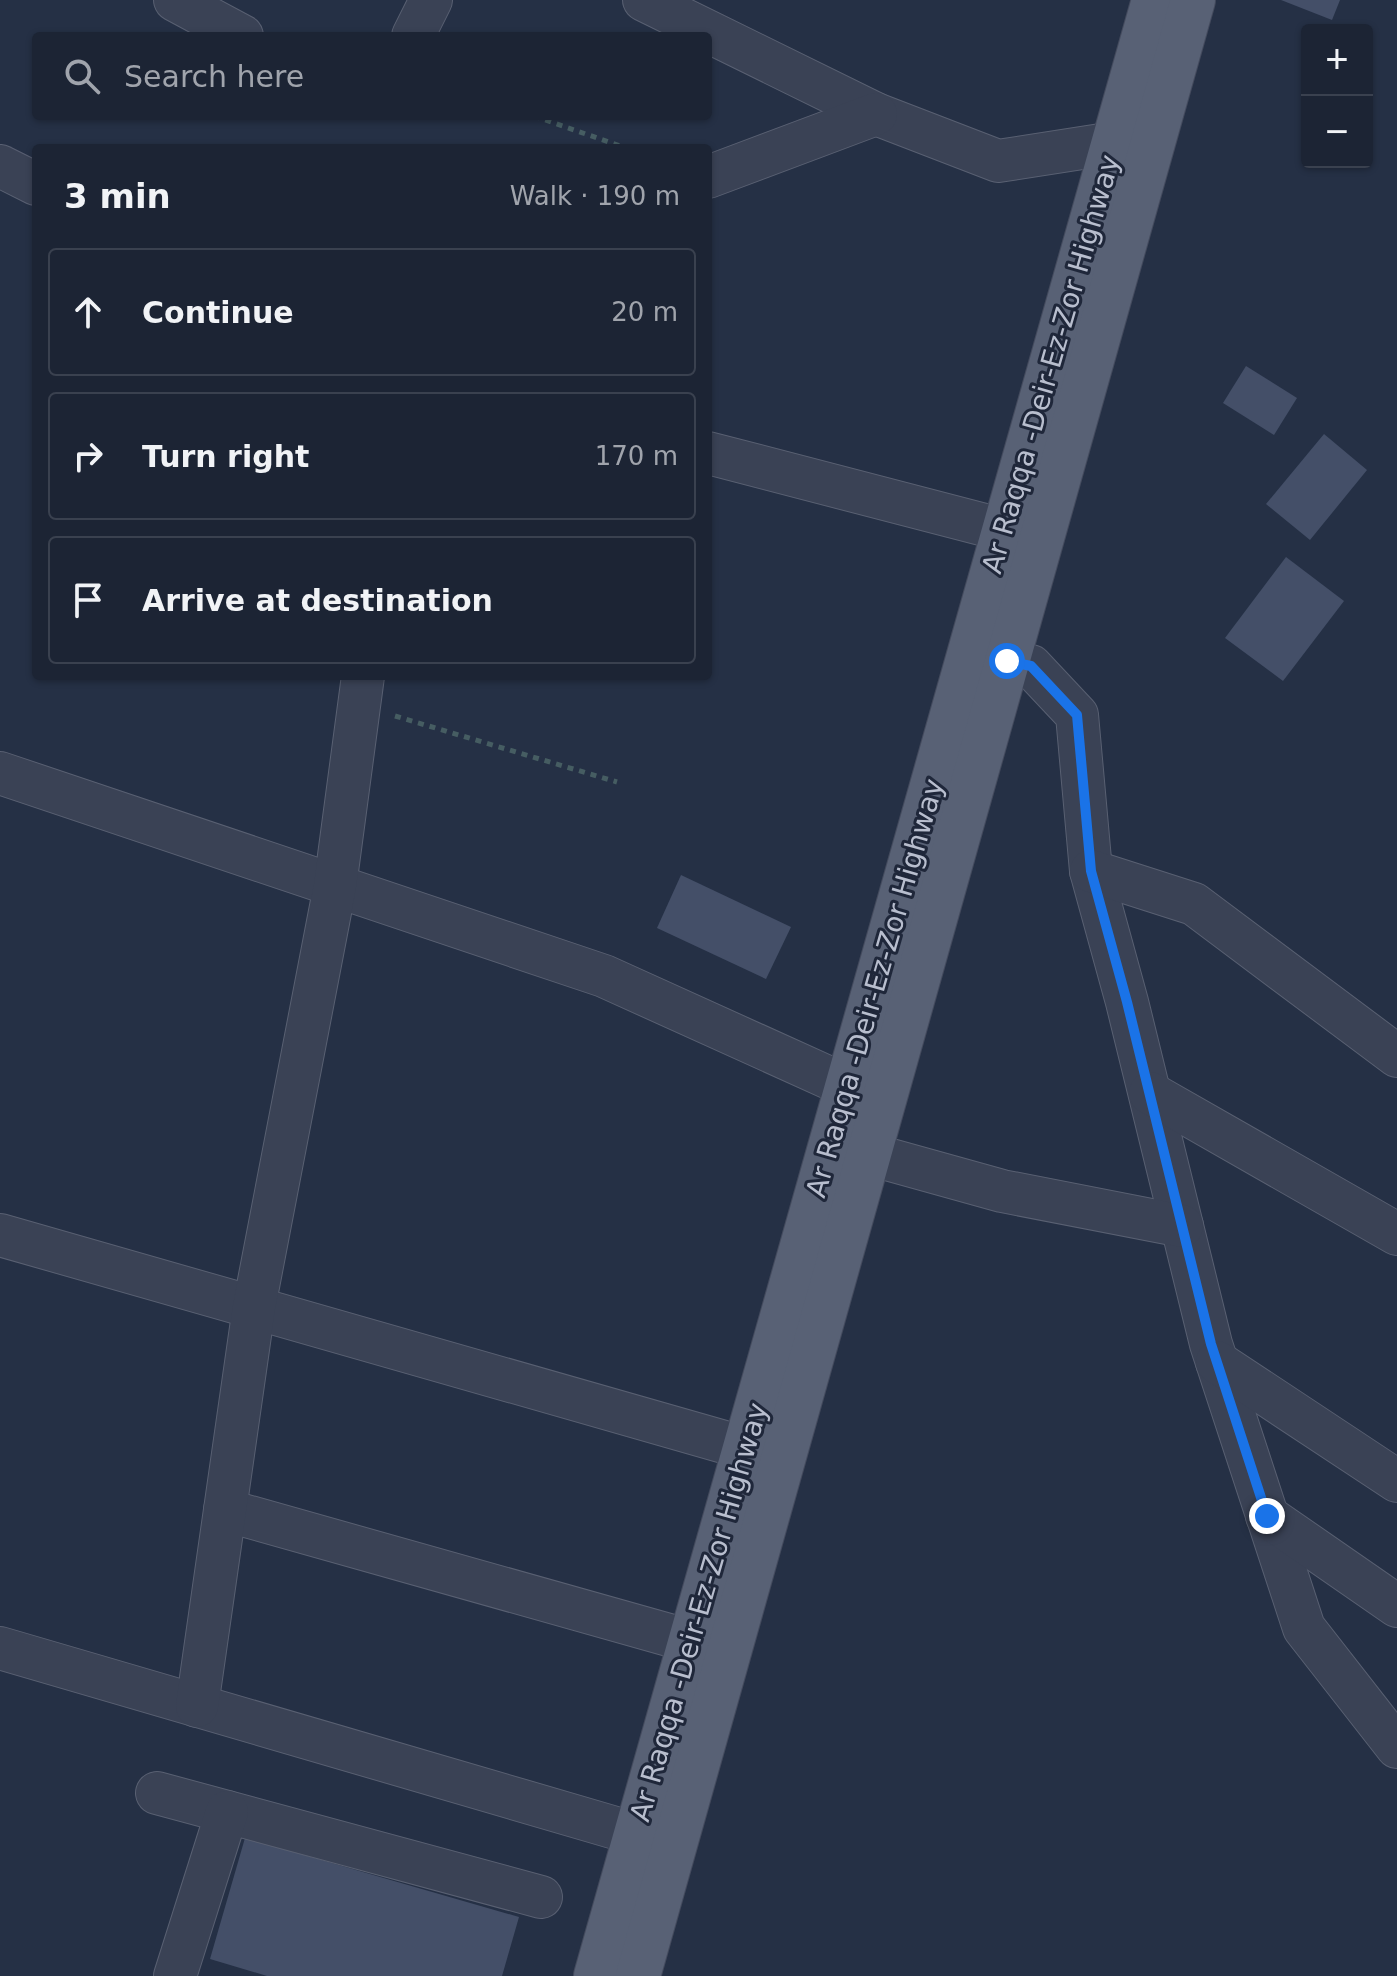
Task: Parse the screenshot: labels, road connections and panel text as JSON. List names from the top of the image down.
{
  "streets": {
    "main road": ["Ar Raqqa -Deir-Ez-Zor Highway"]
  },
  "page": {
    "map_buttons": ["+", "−"],
    "search": "Search here",
    "heading": ["3 min", "Walk · 190 m"],
    "list": [
      ["Continue", "20 m"],
      ["Turn right", "170 m"],
      "Arrive at destination"
    ]
  }
}
